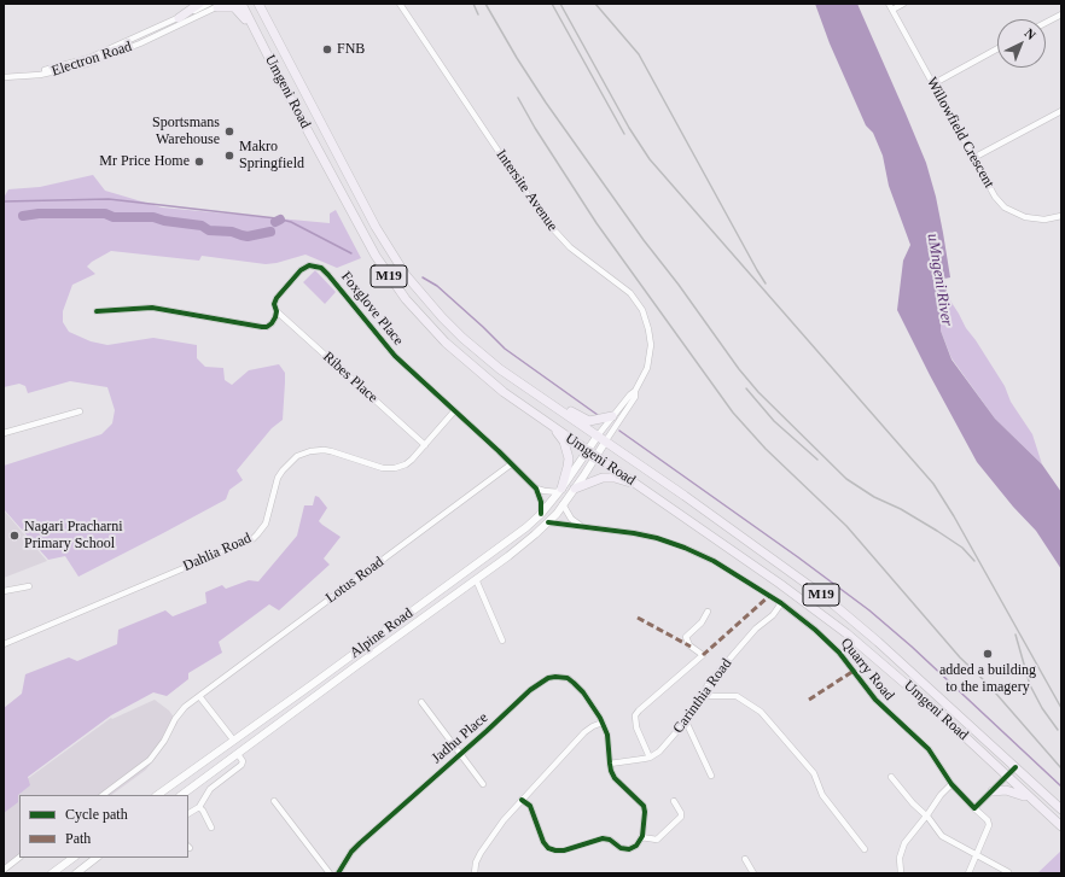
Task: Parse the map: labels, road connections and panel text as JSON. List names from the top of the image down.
{
  "streets": {
    "highway": ["Umgeni Road", "M19"],
    "main road": ["Alpine Road"],
    "street": [
      "Electron Road",
      "Willowfield Crescent",
      "Intersite Avenue",
      "Foxglove Place",
      "Ribes Place",
      "Dahlia Road",
      "Lotus Road",
      "Quarry Road",
      "Carinthia Road",
      "Jadhu Place"
    ]
  },
  "crossings": [
    ["Umgeni Road", "Intersite Avenue"],
    ["Umgeni Road", "Alpine Road"],
    ["Intersite Avenue", "Alpine Road"],
    ["Foxglove Place", "Ribes Place"],
    ["Foxglove Place", "Dahlia Road"],
    ["Foxglove Place", "Lotus Road"],
    ["Ribes Place", "Dahlia Road"],
    ["Alpine Road", "Quarry Road"],
    ["Quarry Road", "Carinthia Road"]
  ],
  "water": ["uMngeni River"],
  "places": [
    "FNB",
    "Sportsmans Warehouse",
    "Makro Springfield",
    "Mr Price Home",
    "Nagari Pracharni Primary School",
    "added a building to the imagery"
  ],
  "legend": ["Cycle path", "Path"],
  "north": "top right"
}
